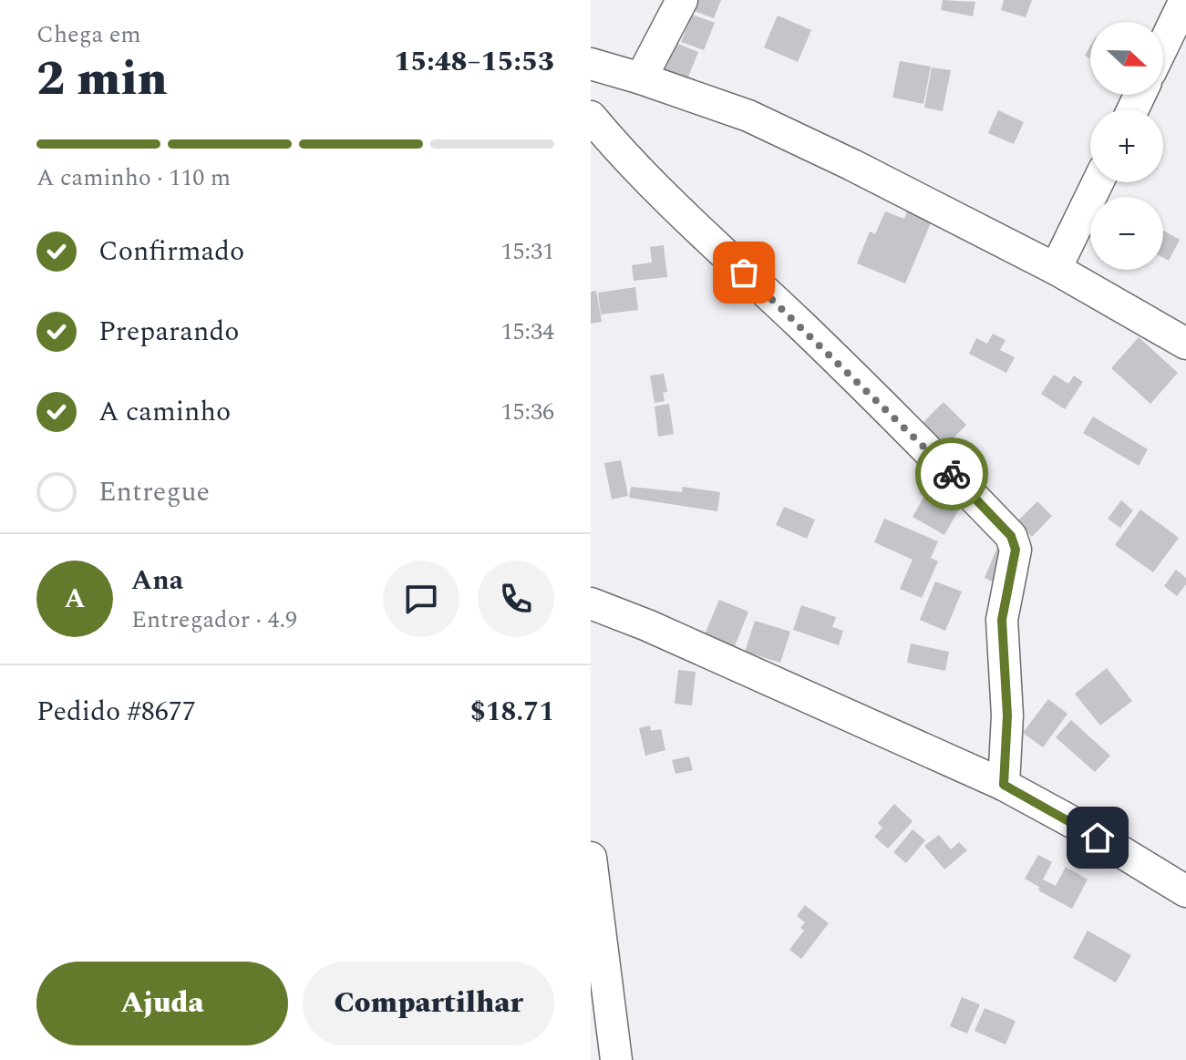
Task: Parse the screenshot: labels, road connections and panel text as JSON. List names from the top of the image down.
{
  "north": "right",
  "page": {
    "heading": ["2 min", "Chega em", "15:48–15:53"],
    "panel": [
      "Ana",
      "Entregador · 4.9",
      "Pedido #8677",
      "$18.71"
    ],
    "map_buttons": ["+", "−"],
    "bar": "A caminho · 110 m",
    "list": [
      ["Confirmado", "15:31"],
      ["Preparando", "15:34"],
      ["A caminho", "15:36"],
      "Entregue"
    ],
    "round": "A",
    "buttons": ["Ajuda", "Compartilhar"]
  }
}
